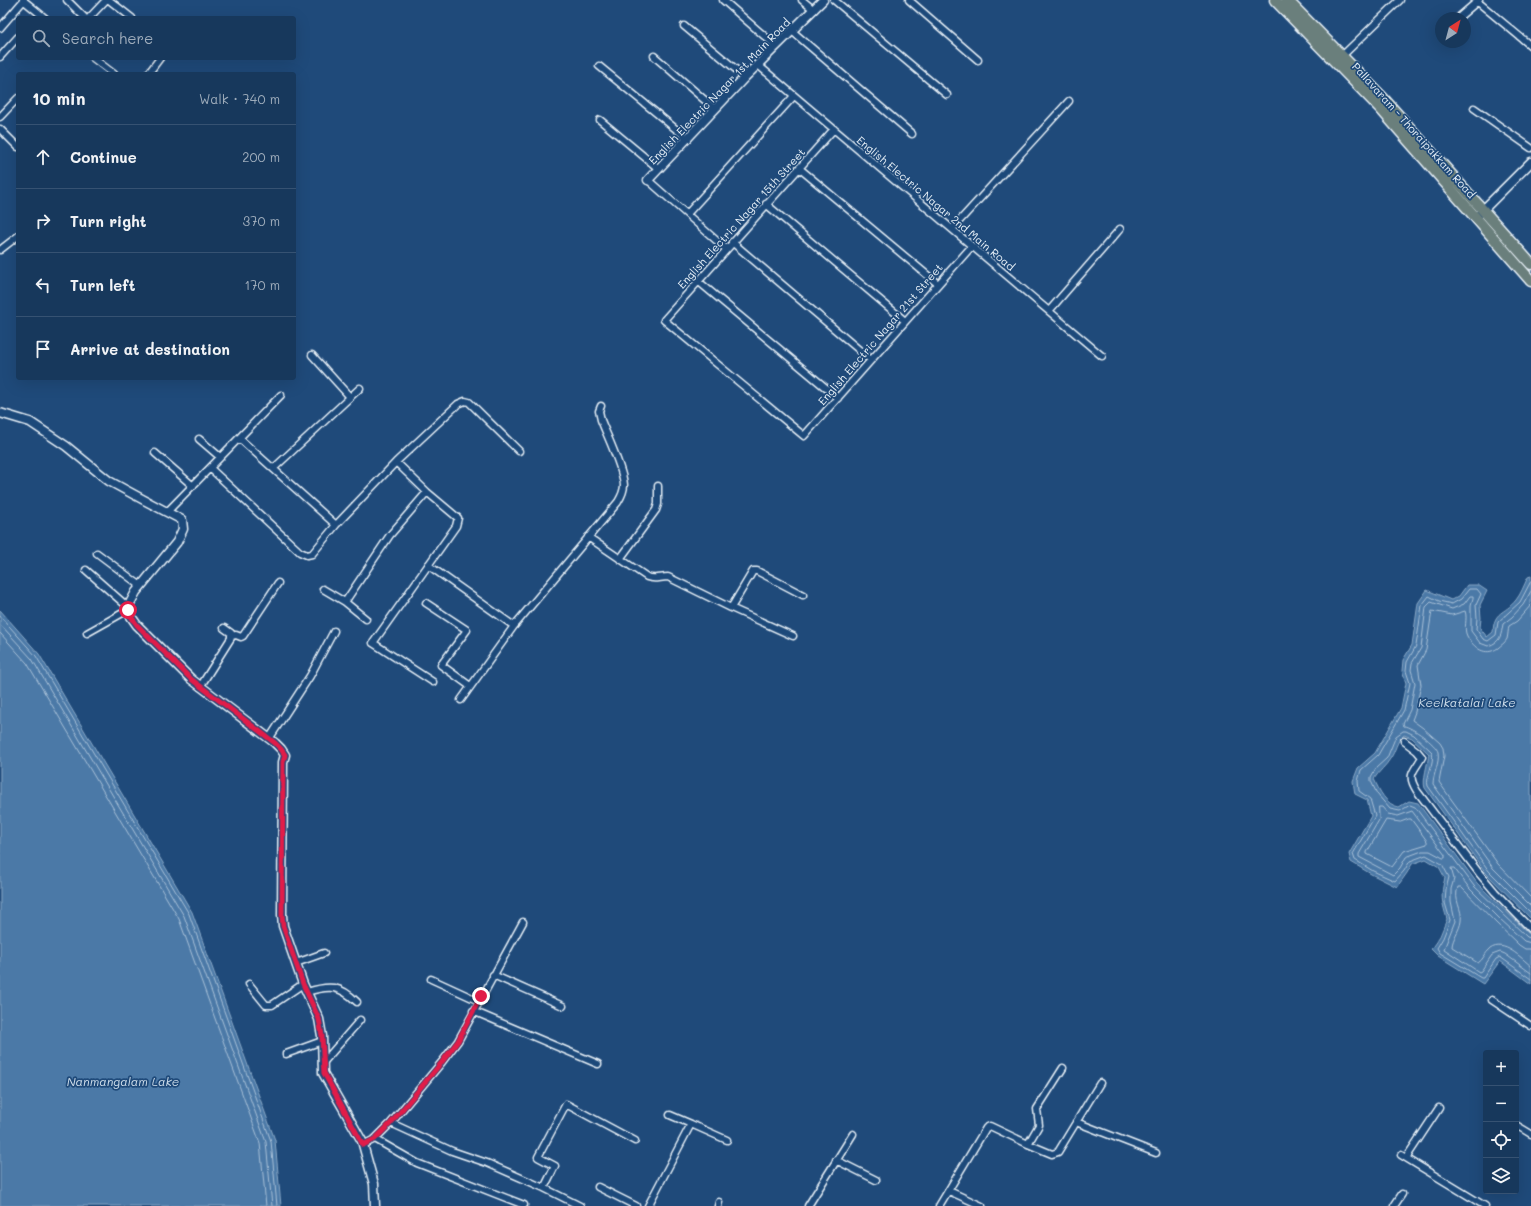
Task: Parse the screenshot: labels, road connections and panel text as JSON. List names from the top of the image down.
{
  "streets": {
    "main road": ["Pallavaram - Thoraipakkam Road"],
    "street": [
      "English Electric Nagar 1st Main Road",
      "English Electric Nagar 2nd Main Road",
      "English Electric Nagar 15th Street",
      "English Electric Nagar 21st Street"
    ]
  },
  "crossings": [
    ["English Electric Nagar 1st Main Road", "English Electric Nagar 2nd Main Road"],
    ["English Electric Nagar 2nd Main Road", "English Electric Nagar 15th Street"],
    ["English Electric Nagar 2nd Main Road", "English Electric Nagar 21st Street"],
    ["English Electric Nagar 15th Street", "English Electric Nagar 21st Street"]
  ],
  "water": ["Keelkatalai Lake", "Nanmangalam Lake"],
  "north": "top right",
  "page": {
    "search": "Search here",
    "heading": ["10 min", "Walk · 740 m"],
    "list": [
      ["Continue", "200 m"],
      ["Turn right", "370 m"],
      ["Turn left", "170 m"],
      "Arrive at destination"
    ],
    "map_buttons": ["+", "−"]
  }
}
